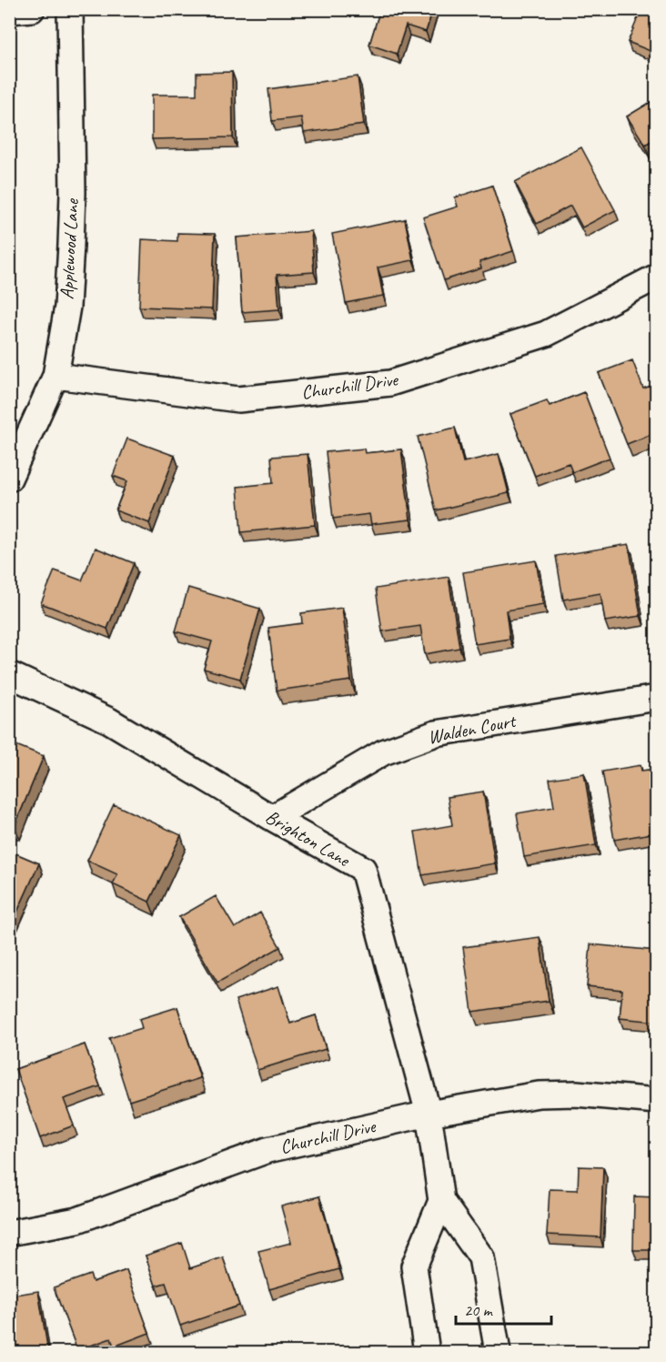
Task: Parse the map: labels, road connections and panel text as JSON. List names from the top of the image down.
{
  "streets": {
    "street": [
      "Applewood Lane",
      "Churchill Drive",
      "Walden Court",
      "Brighton Lane"
    ]
  },
  "crossings": [
    ["Applewood Lane", "Churchill Drive"],
    ["Churchill Drive", "Brighton Lane"],
    ["Walden Court", "Brighton Lane"]
  ],
  "scale_bar": "20 m"
}
